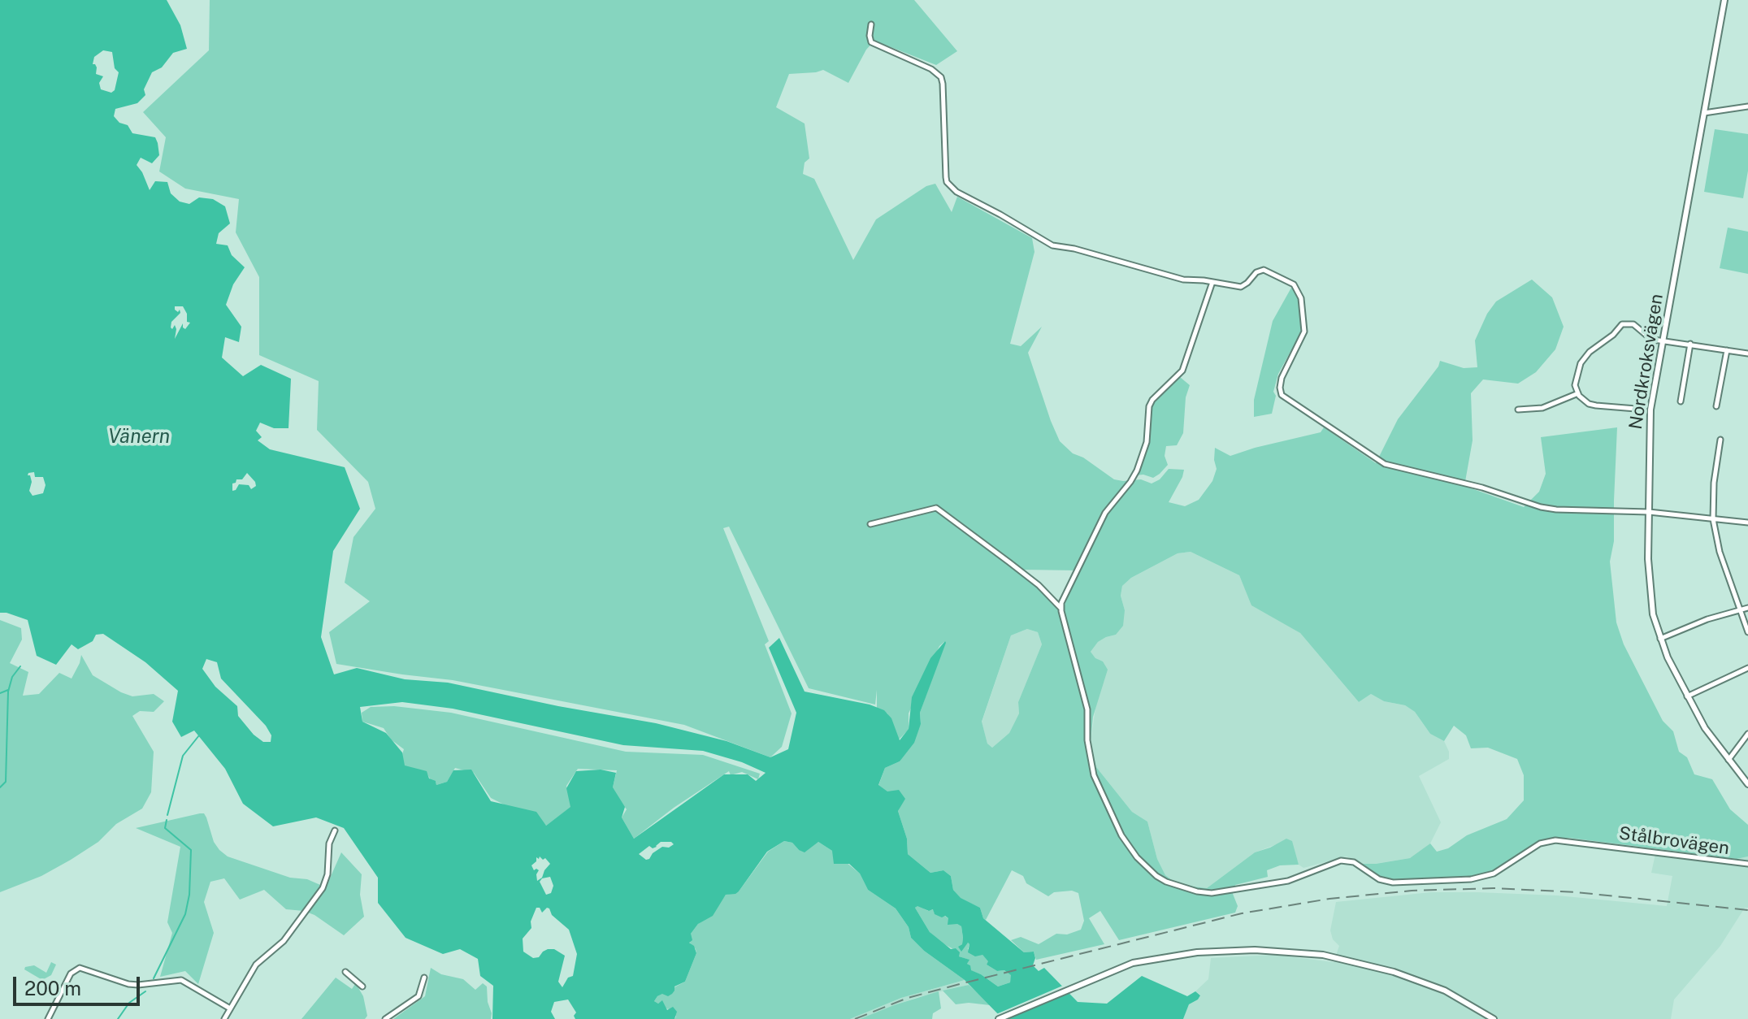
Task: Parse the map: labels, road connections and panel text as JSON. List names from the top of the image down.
{
  "streets": {
    "street": ["Nordkroksvägen", "Stålbrovägen"]
  },
  "water": ["Vänern"],
  "scale_bar": "200 m"
}
